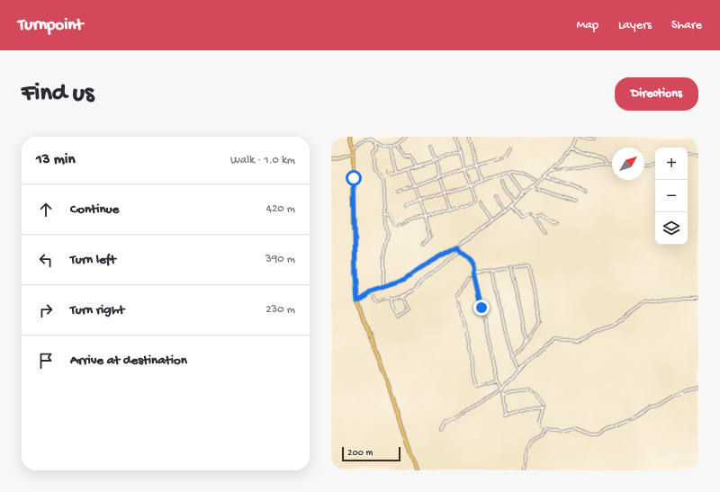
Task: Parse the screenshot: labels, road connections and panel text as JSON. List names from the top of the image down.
{
  "scale_bar": "200 m",
  "north": "top right",
  "page": {
    "header": "Turnpoint",
    "nav": ["Map", "Layers", "Share"],
    "buttons": "Directions",
    "title": "Find us",
    "heading": ["13 min", "Walk · 1.0 km"],
    "map_buttons": ["+", "−"],
    "list": [
      ["Continue", "420 m"],
      ["Turn left", "390 m"],
      ["Turn right", "230 m"],
      "Arrive at destination"
    ],
    "scale": "200 m"
  }
}
